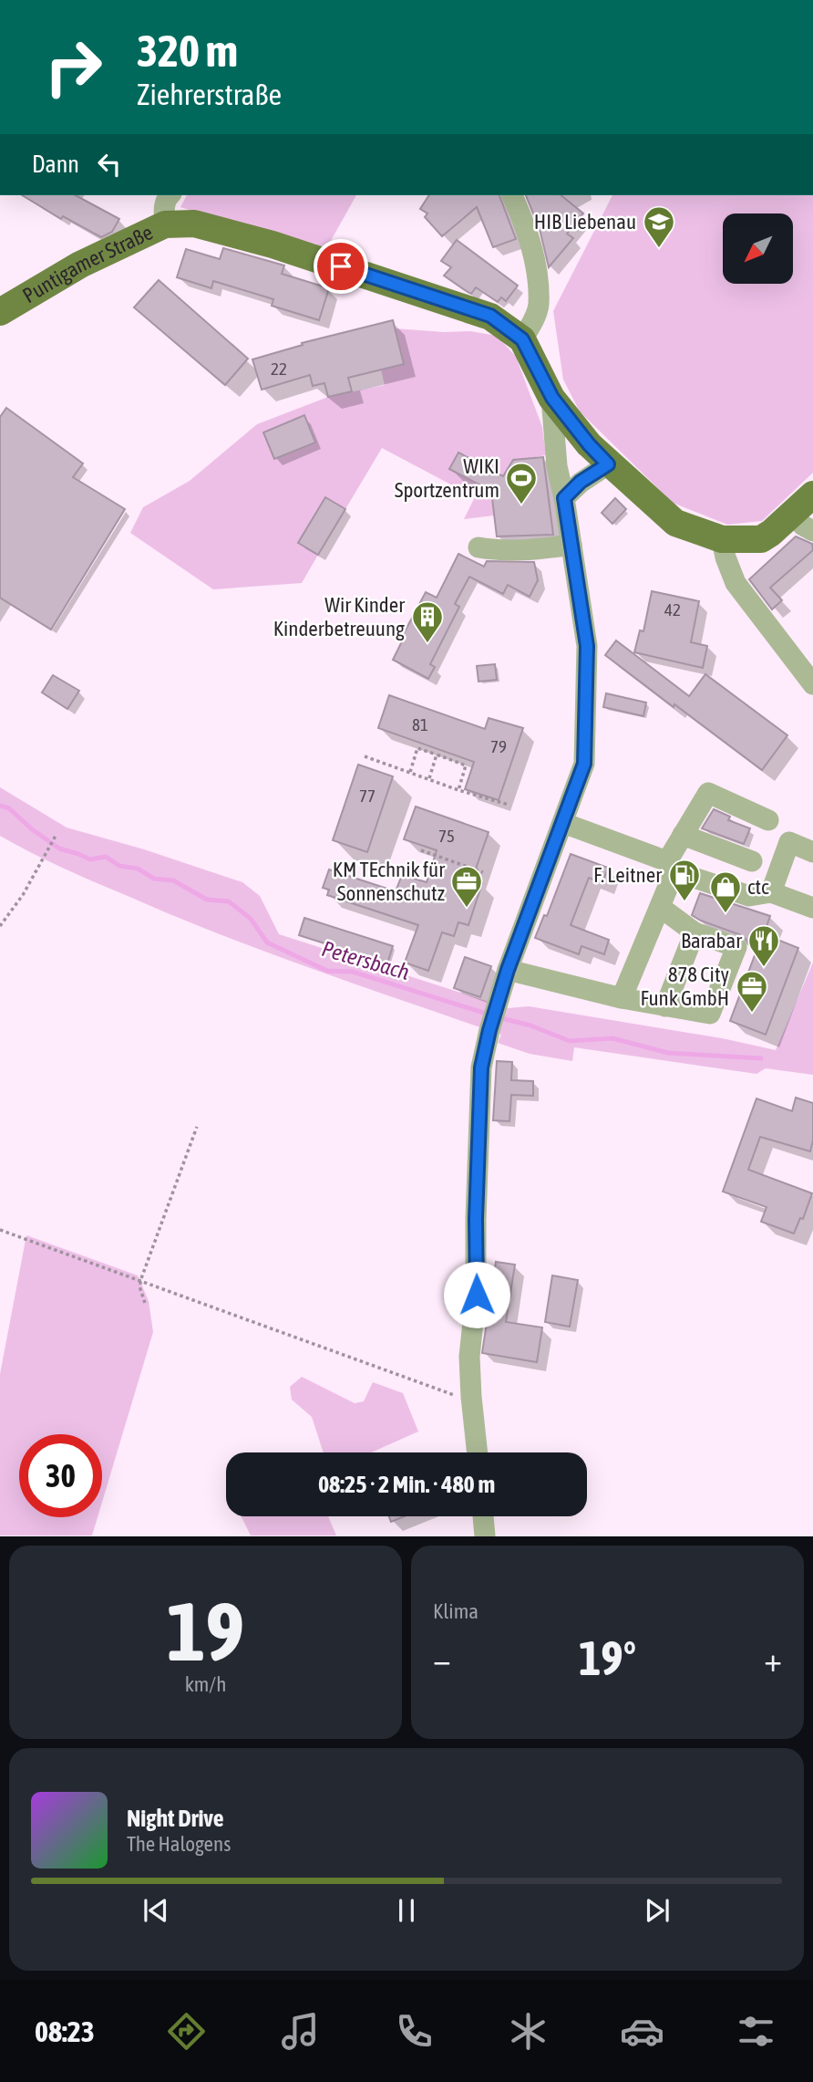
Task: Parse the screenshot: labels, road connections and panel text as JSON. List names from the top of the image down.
{
  "streets": {
    "main road": ["Puntigamer Straße"]
  },
  "water": ["Petersbach"],
  "places": {
    "school or university": ["HIB Liebenau"],
    "sports": ["WIKI Sportzentrum"],
    "building": ["Wir Kinder Kinderbetreuung"],
    "fuel station": ["F. Leitner"],
    "office": ["KM TEchnik für Sonnenschutz", "878 City Funk GmbH"],
    "shop": ["ctc"],
    "restaurant": ["Barabar"]
  },
  "house_numbers": [
    "22",
    "42",
    "81",
    "79",
    "77",
    "75"
  ],
  "north": "bottom left",
  "page": {
    "turn": ["320 m", "Ziehrerstraße"],
    "then": "Dann",
    "limit": "30",
    "trip": "08:25 · 2 Min. · 480 m",
    "tile": [
      ["19", "km/h"],
      "Klima"
    ],
    "heat": ["−", "19°", "+"],
    "song": ["Night Drive", "The Halogens"],
    "tabs": "08:23"
  }
}
